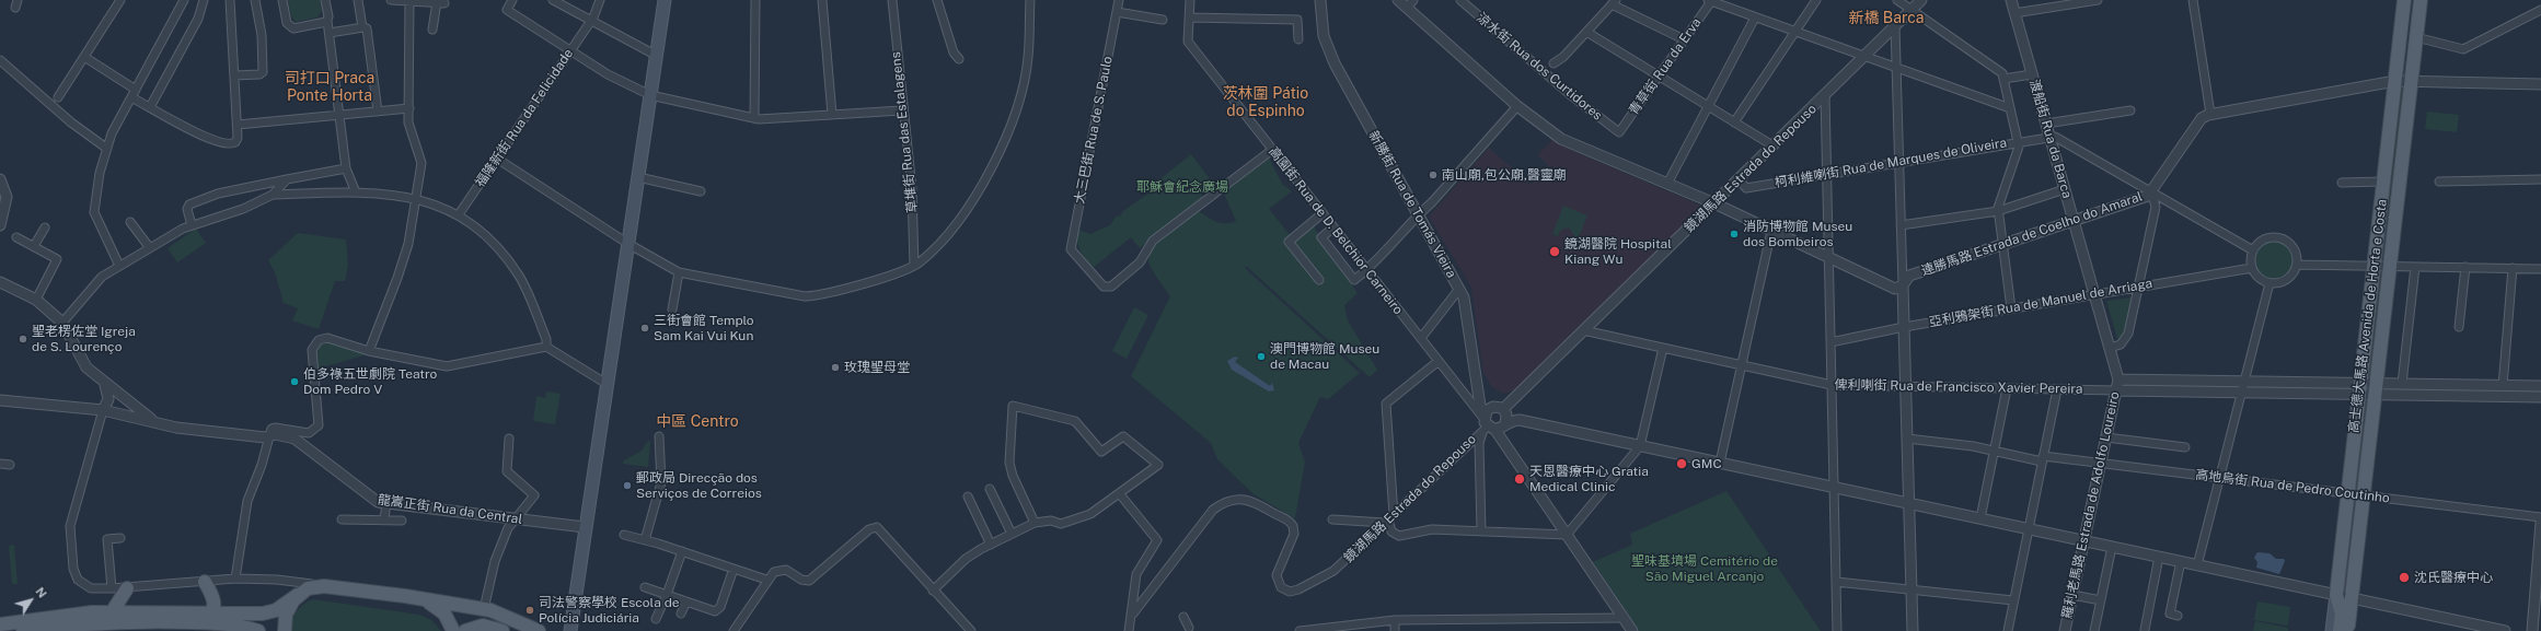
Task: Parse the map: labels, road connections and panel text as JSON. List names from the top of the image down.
{
  "streets": {
    "main road": ["高士德大馬路 Avenida de Horta e Costa"],
    "street": [
      "涼水街 Rua dos Curtidores",
      "青草街 Rua da Erva",
      "福隆新街 Rua da Felicidade",
      "大三巴街 Rua de S. Paulo",
      "草堆街 Rua das Estalagens",
      "渡船街 Rua da Barca",
      "柯利維喇街 Rua de Marques de Oliveira",
      "鏡湖馬路 Estrada do Repouso",
      "新勝街 Rua de Tomás Vieira",
      "高園街 Rua de D. Belchior Carneiro",
      "連勝馬路 Estrada de Coelho do Amaral",
      "亞利鴉架街 Rua de Manuel de Arriaga",
      "俾利喇街 Rua de Francisco Xavier Pereira",
      "高地烏街 Rua de Pedro Coutinho",
      "羅利老馬路 Estrada de Adolfo Loureiro",
      "龍嵩正街 Rua da Central"
    ]
  },
  "crossings": [
    ["涼水街 Rua dos Curtidores", "青草街 Rua da Erva"],
    ["大三巴街 Rua de S. Paulo", "高園街 Rua de D. Belchior Carneiro"],
    ["渡船街 Rua da Barca", "柯利維喇街 Rua de Marques de Oliveira"],
    ["渡船街 Rua da Barca", "連勝馬路 Estrada de Coelho do Amaral"],
    ["渡船街 Rua da Barca", "亞利鴉架街 Rua de Manuel de Arriaga"],
    ["渡船街 Rua da Barca", "俾利喇街 Rua de Francisco Xavier Pereira"],
    ["渡船街 Rua da Barca", "羅利老馬路 Estrada de Adolfo Loureiro"],
    ["柯利維喇街 Rua de Marques de Oliveira", "鏡湖馬路 Estrada do Repouso"],
    ["鏡湖馬路 Estrada do Repouso", "新勝街 Rua de Tomás Vieira"],
    ["鏡湖馬路 Estrada do Repouso", "高園街 Rua de D. Belchior Carneiro"],
    ["鏡湖馬路 Estrada do Repouso", "俾利喇街 Rua de Francisco Xavier Pereira"],
    ["新勝街 Rua de Tomás Vieira", "高園街 Rua de D. Belchior Carneiro"],
    ["高士德大馬路 Avenida de Horta e Costa", "俾利喇街 Rua de Francisco Xavier Pereira"],
    ["高士德大馬路 Avenida de Horta e Costa", "高地烏街 Rua de Pedro Coutinho"],
    ["俾利喇街 Rua de Francisco Xavier Pereira", "羅利老馬路 Estrada de Adolfo Loureiro"],
    ["高地烏街 Rua de Pedro Coutinho", "羅利老馬路 Estrada de Adolfo Loureiro"]
  ],
  "districts": [
    "新橋 Barca",
    "司打口 Praca Ponte Horta",
    "茨林圍 Pátio do Espinho",
    "中區 Centro"
  ],
  "parks": ["耶穌會紀念廣場", "聖味基墳場 Cemitério de São Miguel Arcanjo"],
  "places": [
    "南山廟,包公廟,醫靈廟",
    "消防博物館 Museu dos Bombeiros",
    "鏡湖醫院 Hospital Kiang Wu",
    "三街會館 Templo Sam Kai Vui Kun",
    "聖老楞佐堂 Igreja de S. Lourenço",
    "澳門博物館 Museu de Macau",
    "玫瑰聖母堂",
    "伯多祿五世劇院 Teatro Dom Pedro V",
    "GMC",
    "天恩醫療中心 Gratia Medical Clinic",
    "郵政局 Direcção dos Serviços de Correios",
    "沈氏醫療中心",
    "司法警察學校 Escola de Polícia Judiciária"
  ],
  "north": "top right"
}
